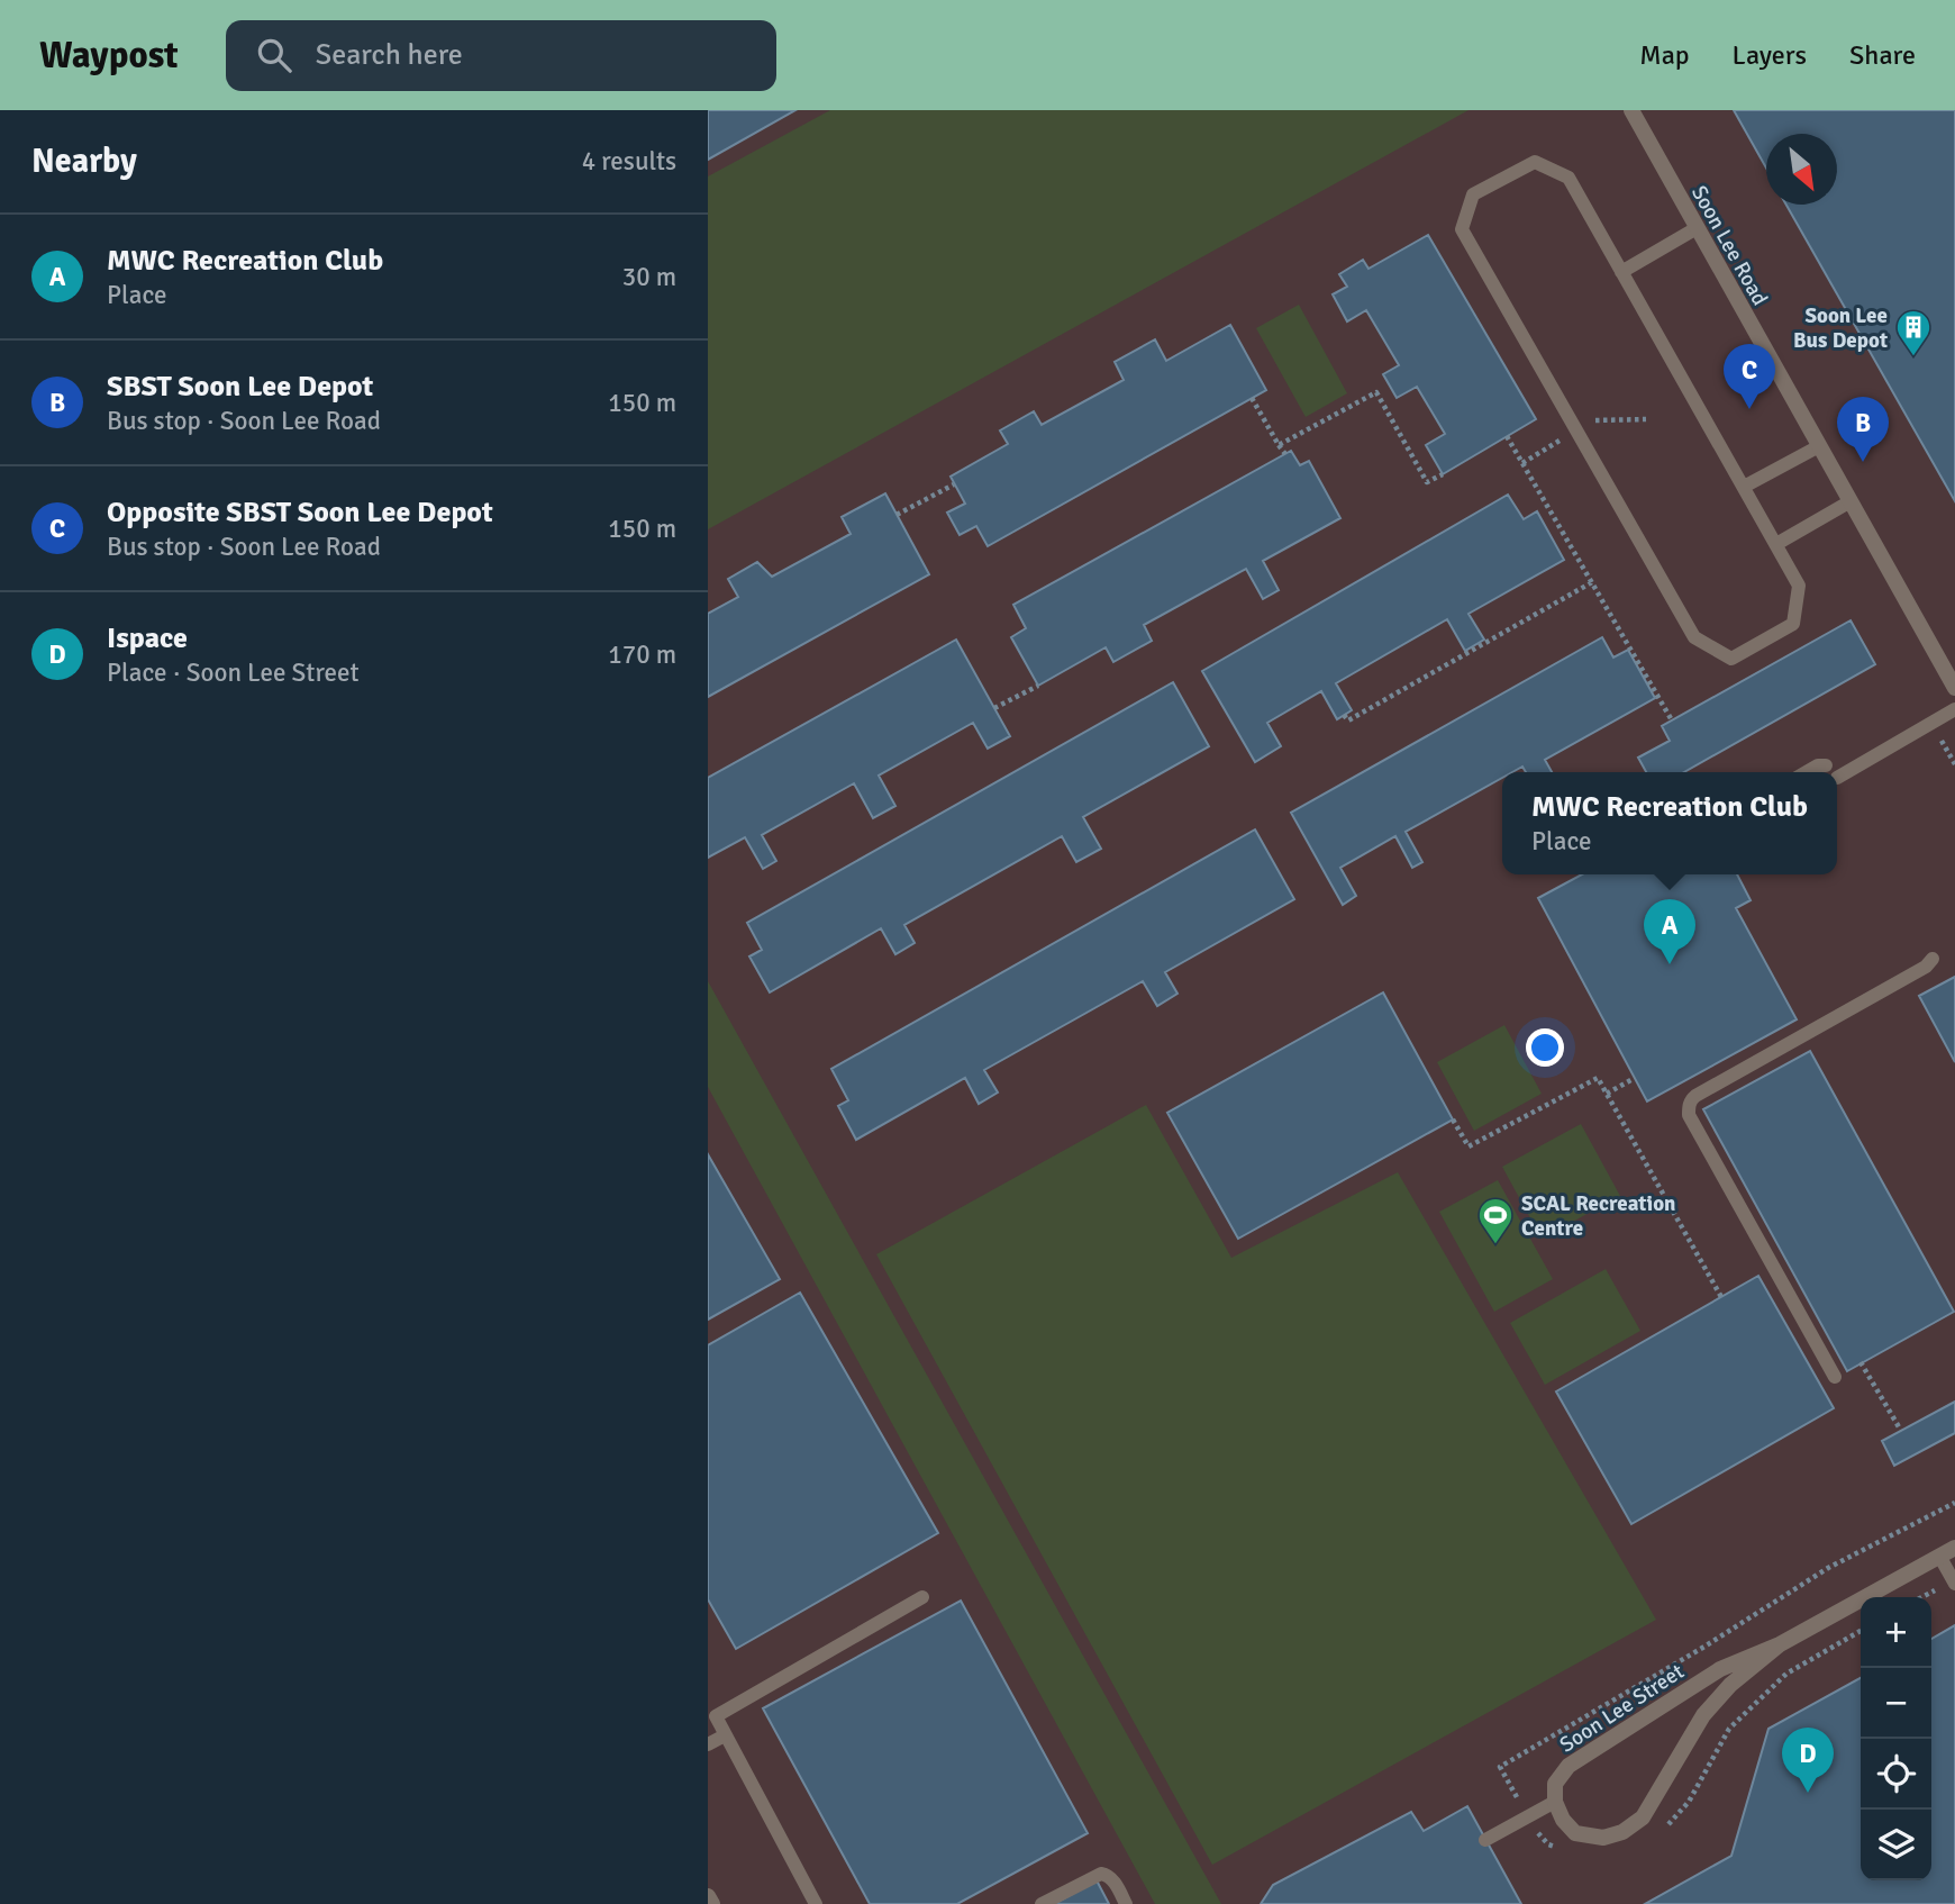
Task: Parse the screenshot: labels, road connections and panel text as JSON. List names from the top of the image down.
{
  "streets": {
    "street": ["Soon Lee Road", "Soon Lee Street"]
  },
  "places": {
    "building": ["Soon Lee Bus Depot"],
    "sports": ["SCAL Recreation Centre"]
  },
  "north": "bottom right",
  "page": {
    "header": "Waypost",
    "search": "Search here",
    "nav": ["Map", "Layers", "Share"],
    "heading": ["Nearby", "4 results"],
    "list": [
      {
        "mark": "A",
        "name": "MWC Recreation Club",
        "note": "Place",
        "value": "30 m"
      },
      {
        "mark": "B",
        "name": "SBST Soon Lee Depot",
        "note": "Bus stop · Soon Lee Road",
        "value": "150 m"
      },
      {
        "mark": "C",
        "name": "Opposite SBST Soon Lee Depot",
        "note": "Bus stop · Soon Lee Road",
        "value": "150 m"
      },
      {
        "mark": "D",
        "name": "Ispace",
        "note": "Place · Soon Lee Street",
        "value": "170 m"
      }
    ],
    "pins": [
      "C",
      "B",
      "A",
      "D"
    ],
    "popup": ["MWC Recreation Club", "Place"],
    "map_buttons": ["+", "−"]
  }
}
